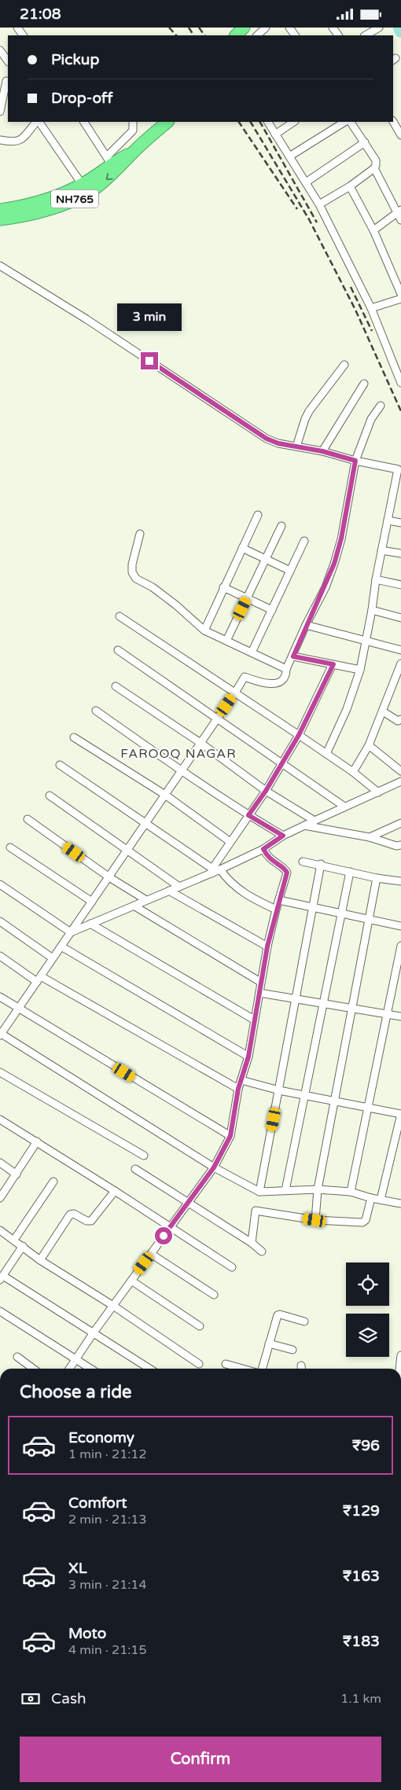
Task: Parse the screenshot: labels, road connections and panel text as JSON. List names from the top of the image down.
{
  "streets": {
    "highway": ["NH765"]
  },
  "districts": ["FAROOQ NAGAR"],
  "page": {
    "status": "21:08",
    "banner": ["Pickup", "Drop-off"],
    "bubble": "3 min",
    "heading": "Choose a ride",
    "list": [
      {
        "name": "Economy",
        "note": "1 min · 21:12",
        "value": "₹96"
      },
      {
        "name": "Comfort",
        "note": "2 min · 21:13",
        "value": "₹129"
      },
      {
        "name": "XL",
        "note": "3 min · 21:14",
        "value": "₹163"
      },
      {
        "name": "Moto",
        "note": "4 min · 21:15",
        "value": "₹183"
      }
    ],
    "pay": ["Cash", "1.1 km"],
    "buttons": "Confirm"
  }
}
